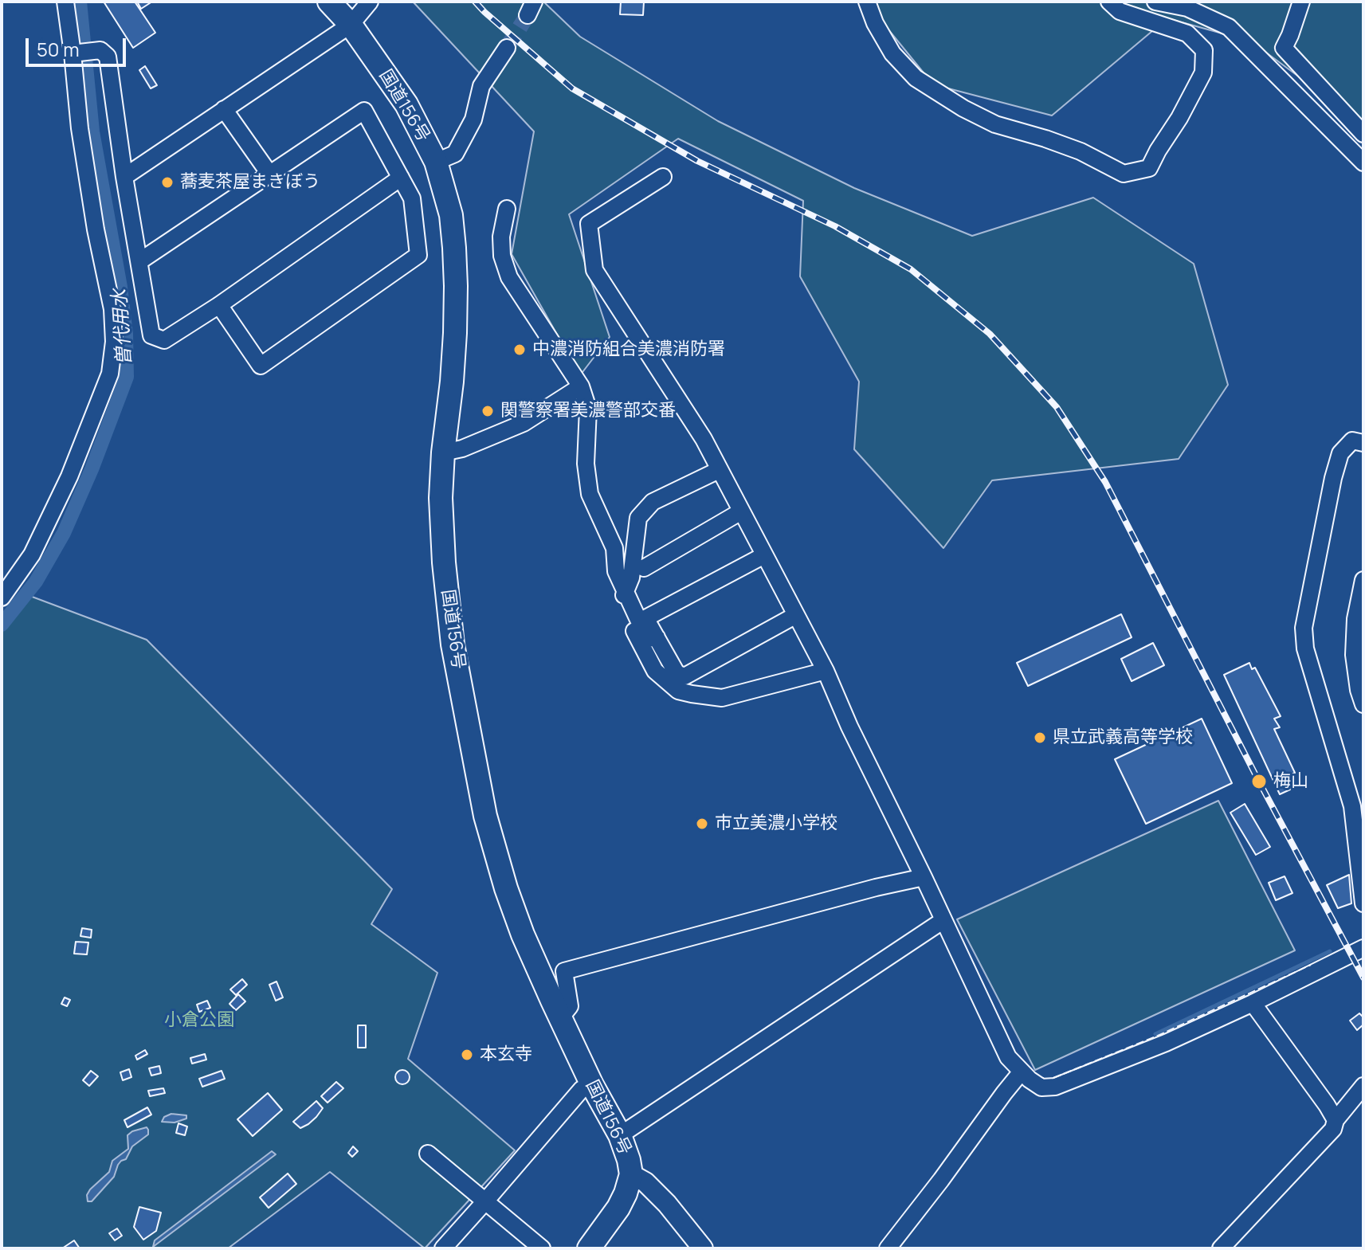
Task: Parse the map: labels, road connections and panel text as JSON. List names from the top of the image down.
{
  "streets": {
    "highway": ["国道156号"]
  },
  "water": ["曽代用水"],
  "parks": ["小倉公園"],
  "places": [
    "蕎麦茶屋まきぼう",
    "中濃消防組合美濃消防署",
    "関警察署美濃警部交番",
    "県立武義高等学校",
    "梅山",
    "市立美濃小学校",
    "本玄寺"
  ],
  "scale_bar": "50 m"
}
